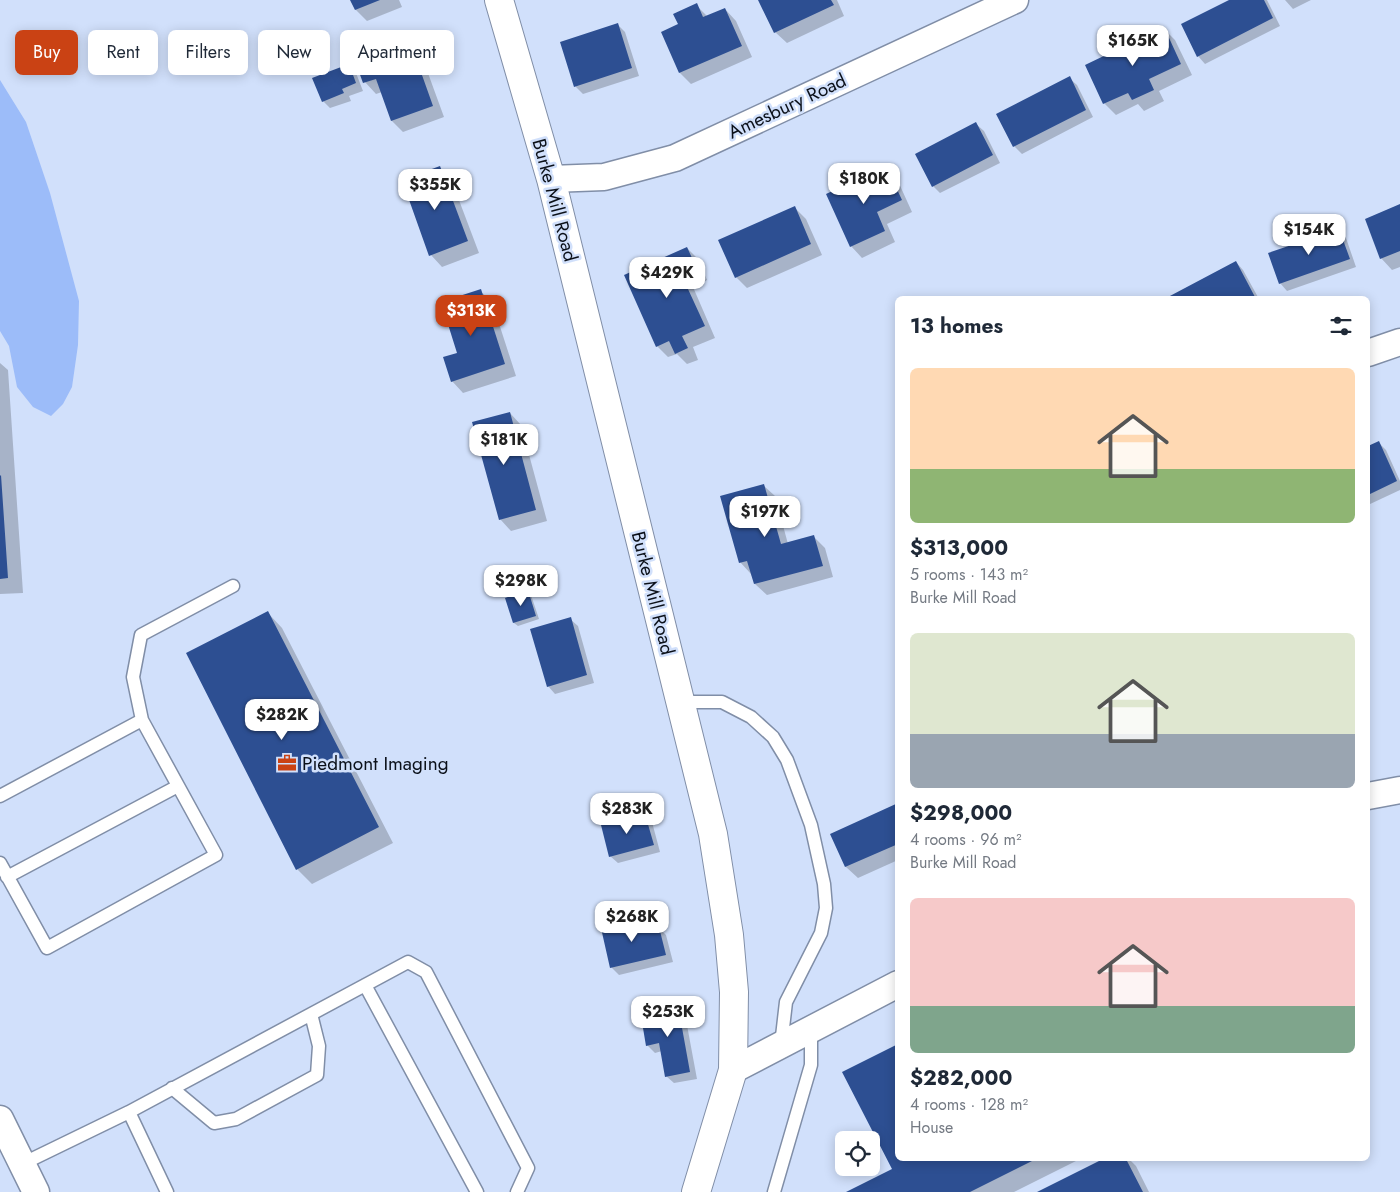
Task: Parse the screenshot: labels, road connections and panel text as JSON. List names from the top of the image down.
{
  "streets": {
    "street": ["Amesbury Road", "Burke Mill Road"]
  },
  "crossings": [
    ["Amesbury Road", "Burke Mill Road"]
  ],
  "places": {
    "office": ["Piedmont Imaging"]
  },
  "page": {
    "price": [
      "$165K",
      "$180K",
      "$355K",
      "$154K",
      "$429K",
      "$313K",
      "$181K",
      "$197K",
      "$298K",
      "$282K",
      "$283K",
      "$268K",
      "$253K"
    ],
    "chip": [
      "Buy",
      "Rent",
      "Filters",
      "New",
      "Apartment"
    ],
    "heading": "13 homes",
    "list": [
      {
        "name": "$313,000",
        "note": "5 rooms · 143 m² · Burke Mill Road"
      },
      {
        "name": "$298,000",
        "note": "4 rooms · 96 m² · Burke Mill Road"
      },
      {
        "name": "$282,000",
        "note": "4 rooms · 128 m² · House"
      }
    ]
  }
}
